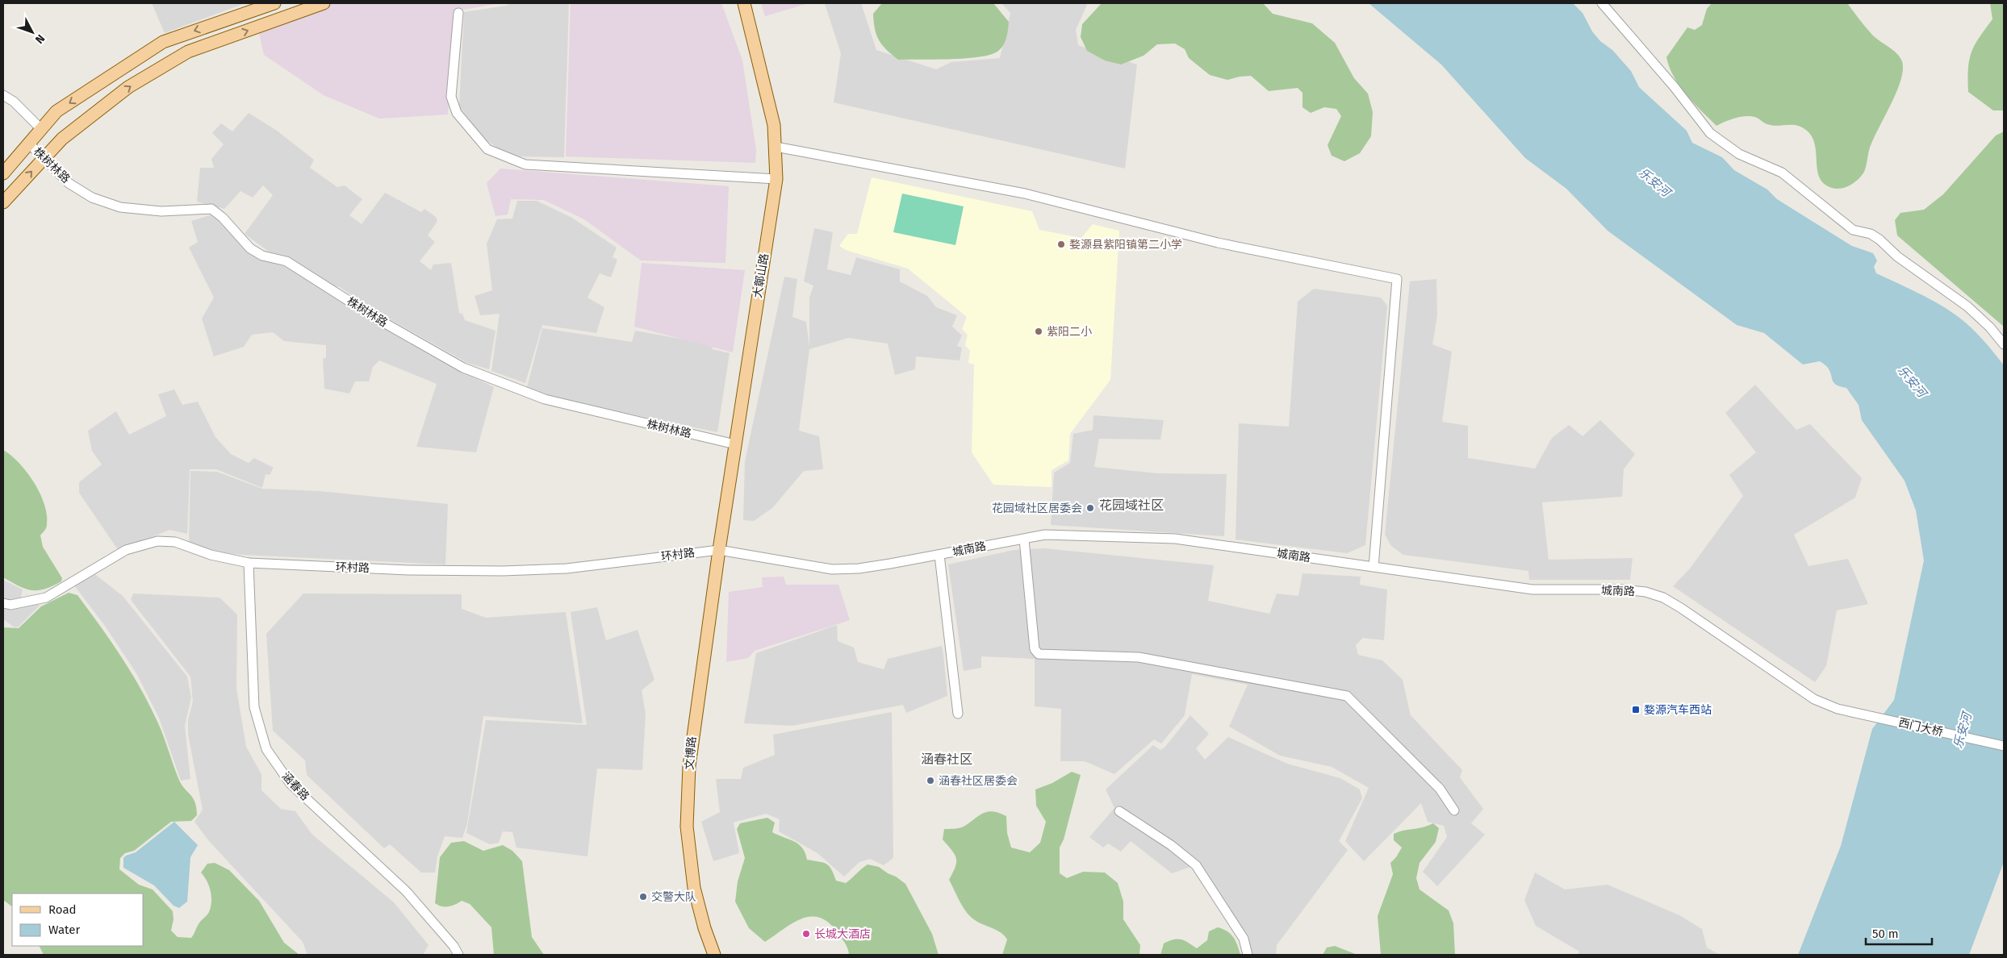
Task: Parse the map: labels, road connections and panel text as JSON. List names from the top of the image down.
{
  "streets": {
    "main road": ["大鄣山路", "文博路"],
    "street": [
      "株树林路",
      "城南路",
      "环村路",
      "西门大桥",
      "涵春路"
    ]
  },
  "crossings": [
    ["株树林路", "大鄣山路"],
    ["大鄣山路", "城南路"],
    ["大鄣山路", "环村路"],
    ["大鄣山路", "文博路"],
    ["城南路", "环村路"],
    ["城南路", "西门大桥"],
    ["城南路", "文博路"],
    ["环村路", "文博路"],
    ["环村路", "涵春路"]
  ],
  "districts": ["花园域社区", "涵春社区"],
  "water": ["乐安河"],
  "places": {
    "other": [
      "婺源县紫阳镇第二小学",
      "紫阳二小",
      "花园域社区居委会",
      "涵春社区居委会",
      "交警大队",
      "长城大酒店"
    ],
    "transit": ["婺源汽车西站"]
  },
  "legend": ["Road", "Water"],
  "scale_bar": "50 m",
  "north": "bottom right"
}
